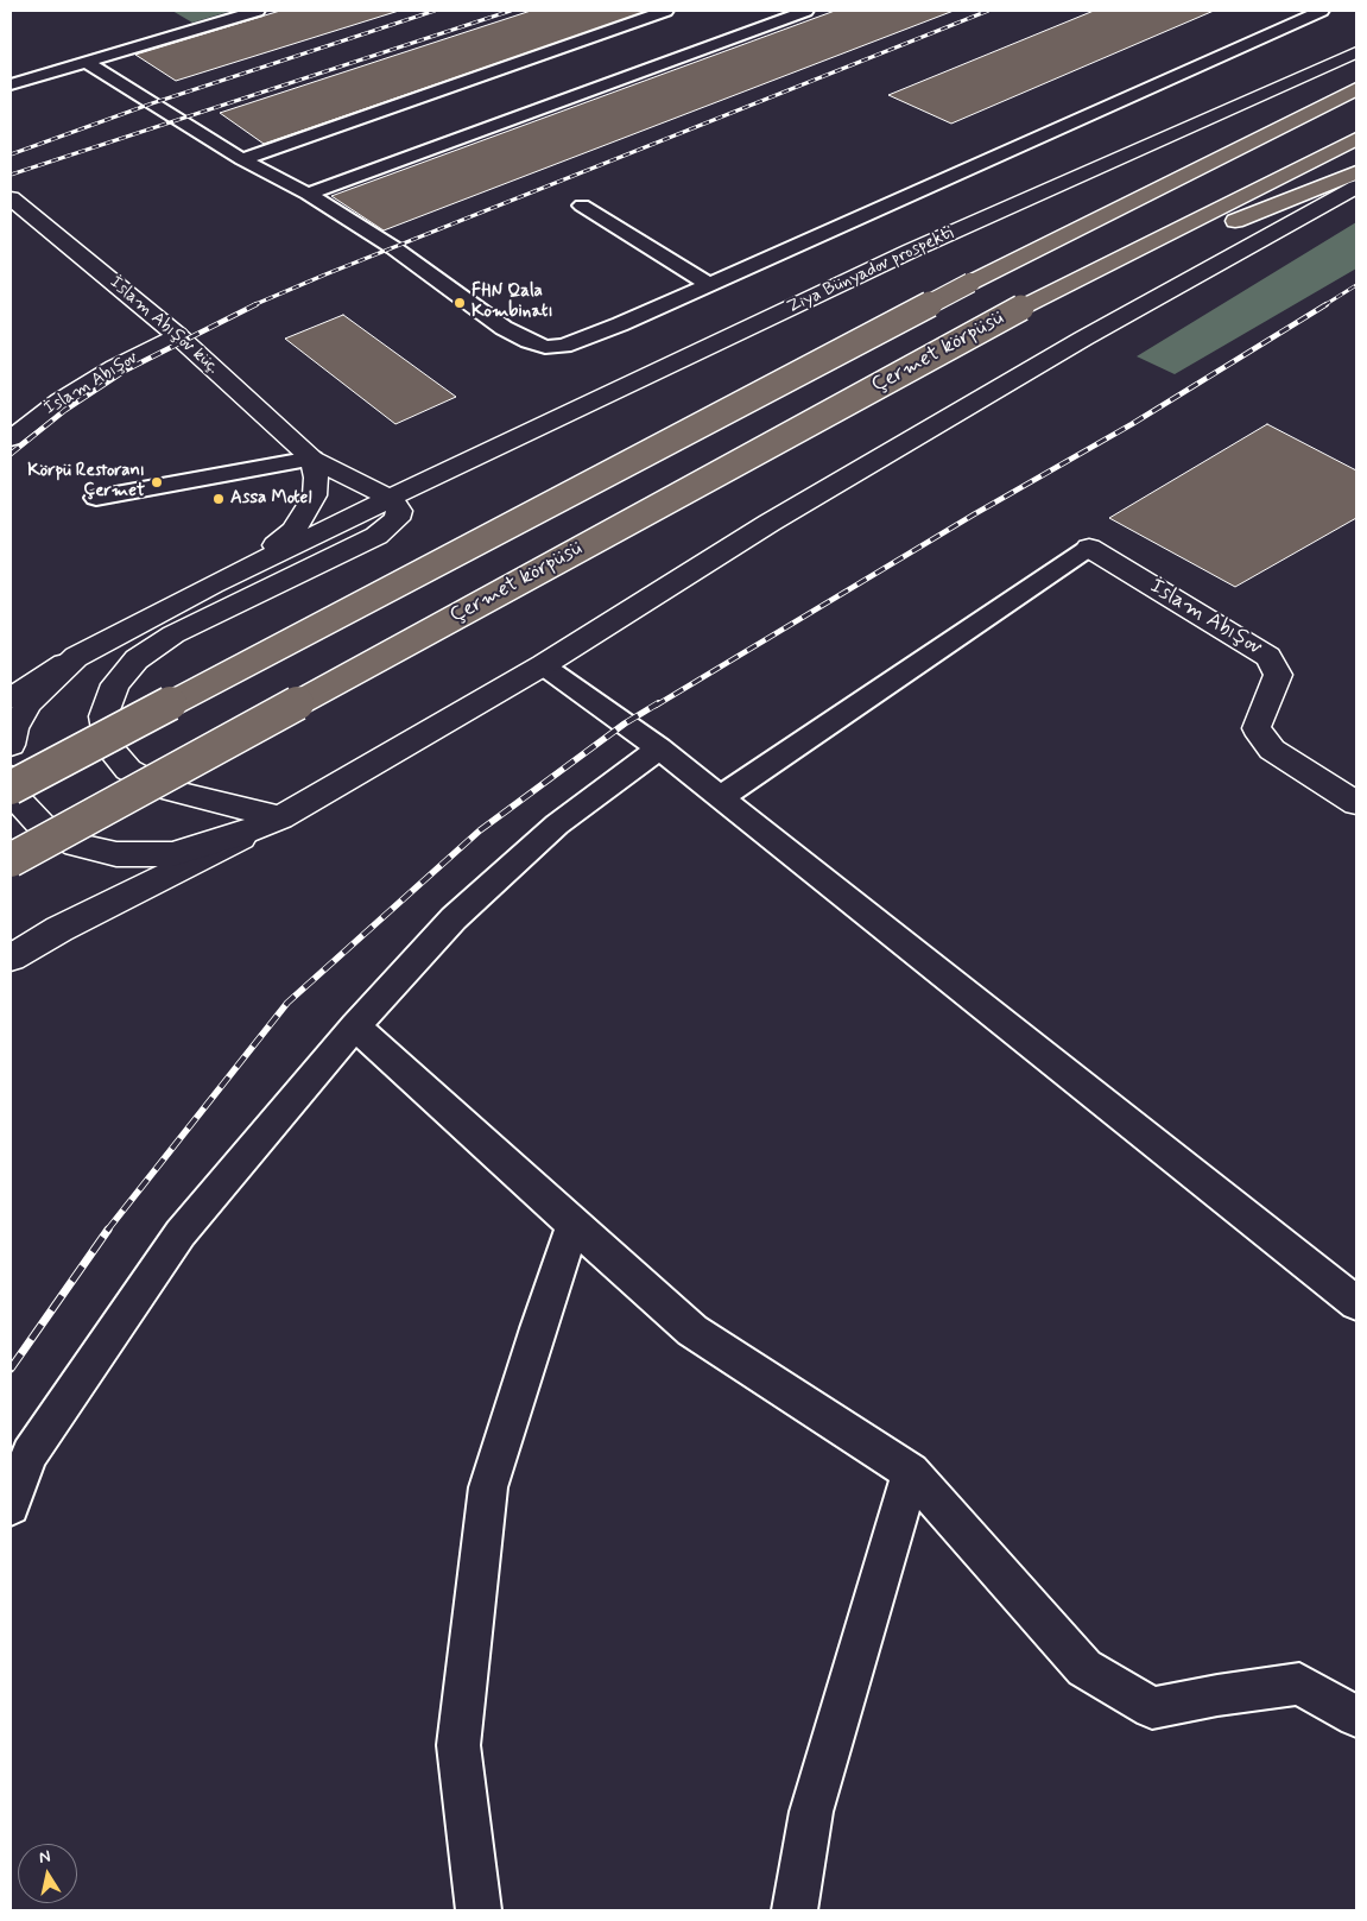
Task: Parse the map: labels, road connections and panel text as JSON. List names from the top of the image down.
{
  "streets": {
    "main road": [
      "Ziya Bünyadov prospekti",
      "İslam Abışov küç.",
      "Çermet körpüsü",
      "İslam Abışov"
    ]
  },
  "crossings": [
    ["Ziya Bünyadov prospekti", "İslam Abışov küç."],
    ["İslam Abışov küç.", "İslam Abışov"]
  ],
  "places": ["FHN Qala Kombinatı", "Körpü Restoranı Çermet", "Assa Motel"],
  "north": "top"
}
